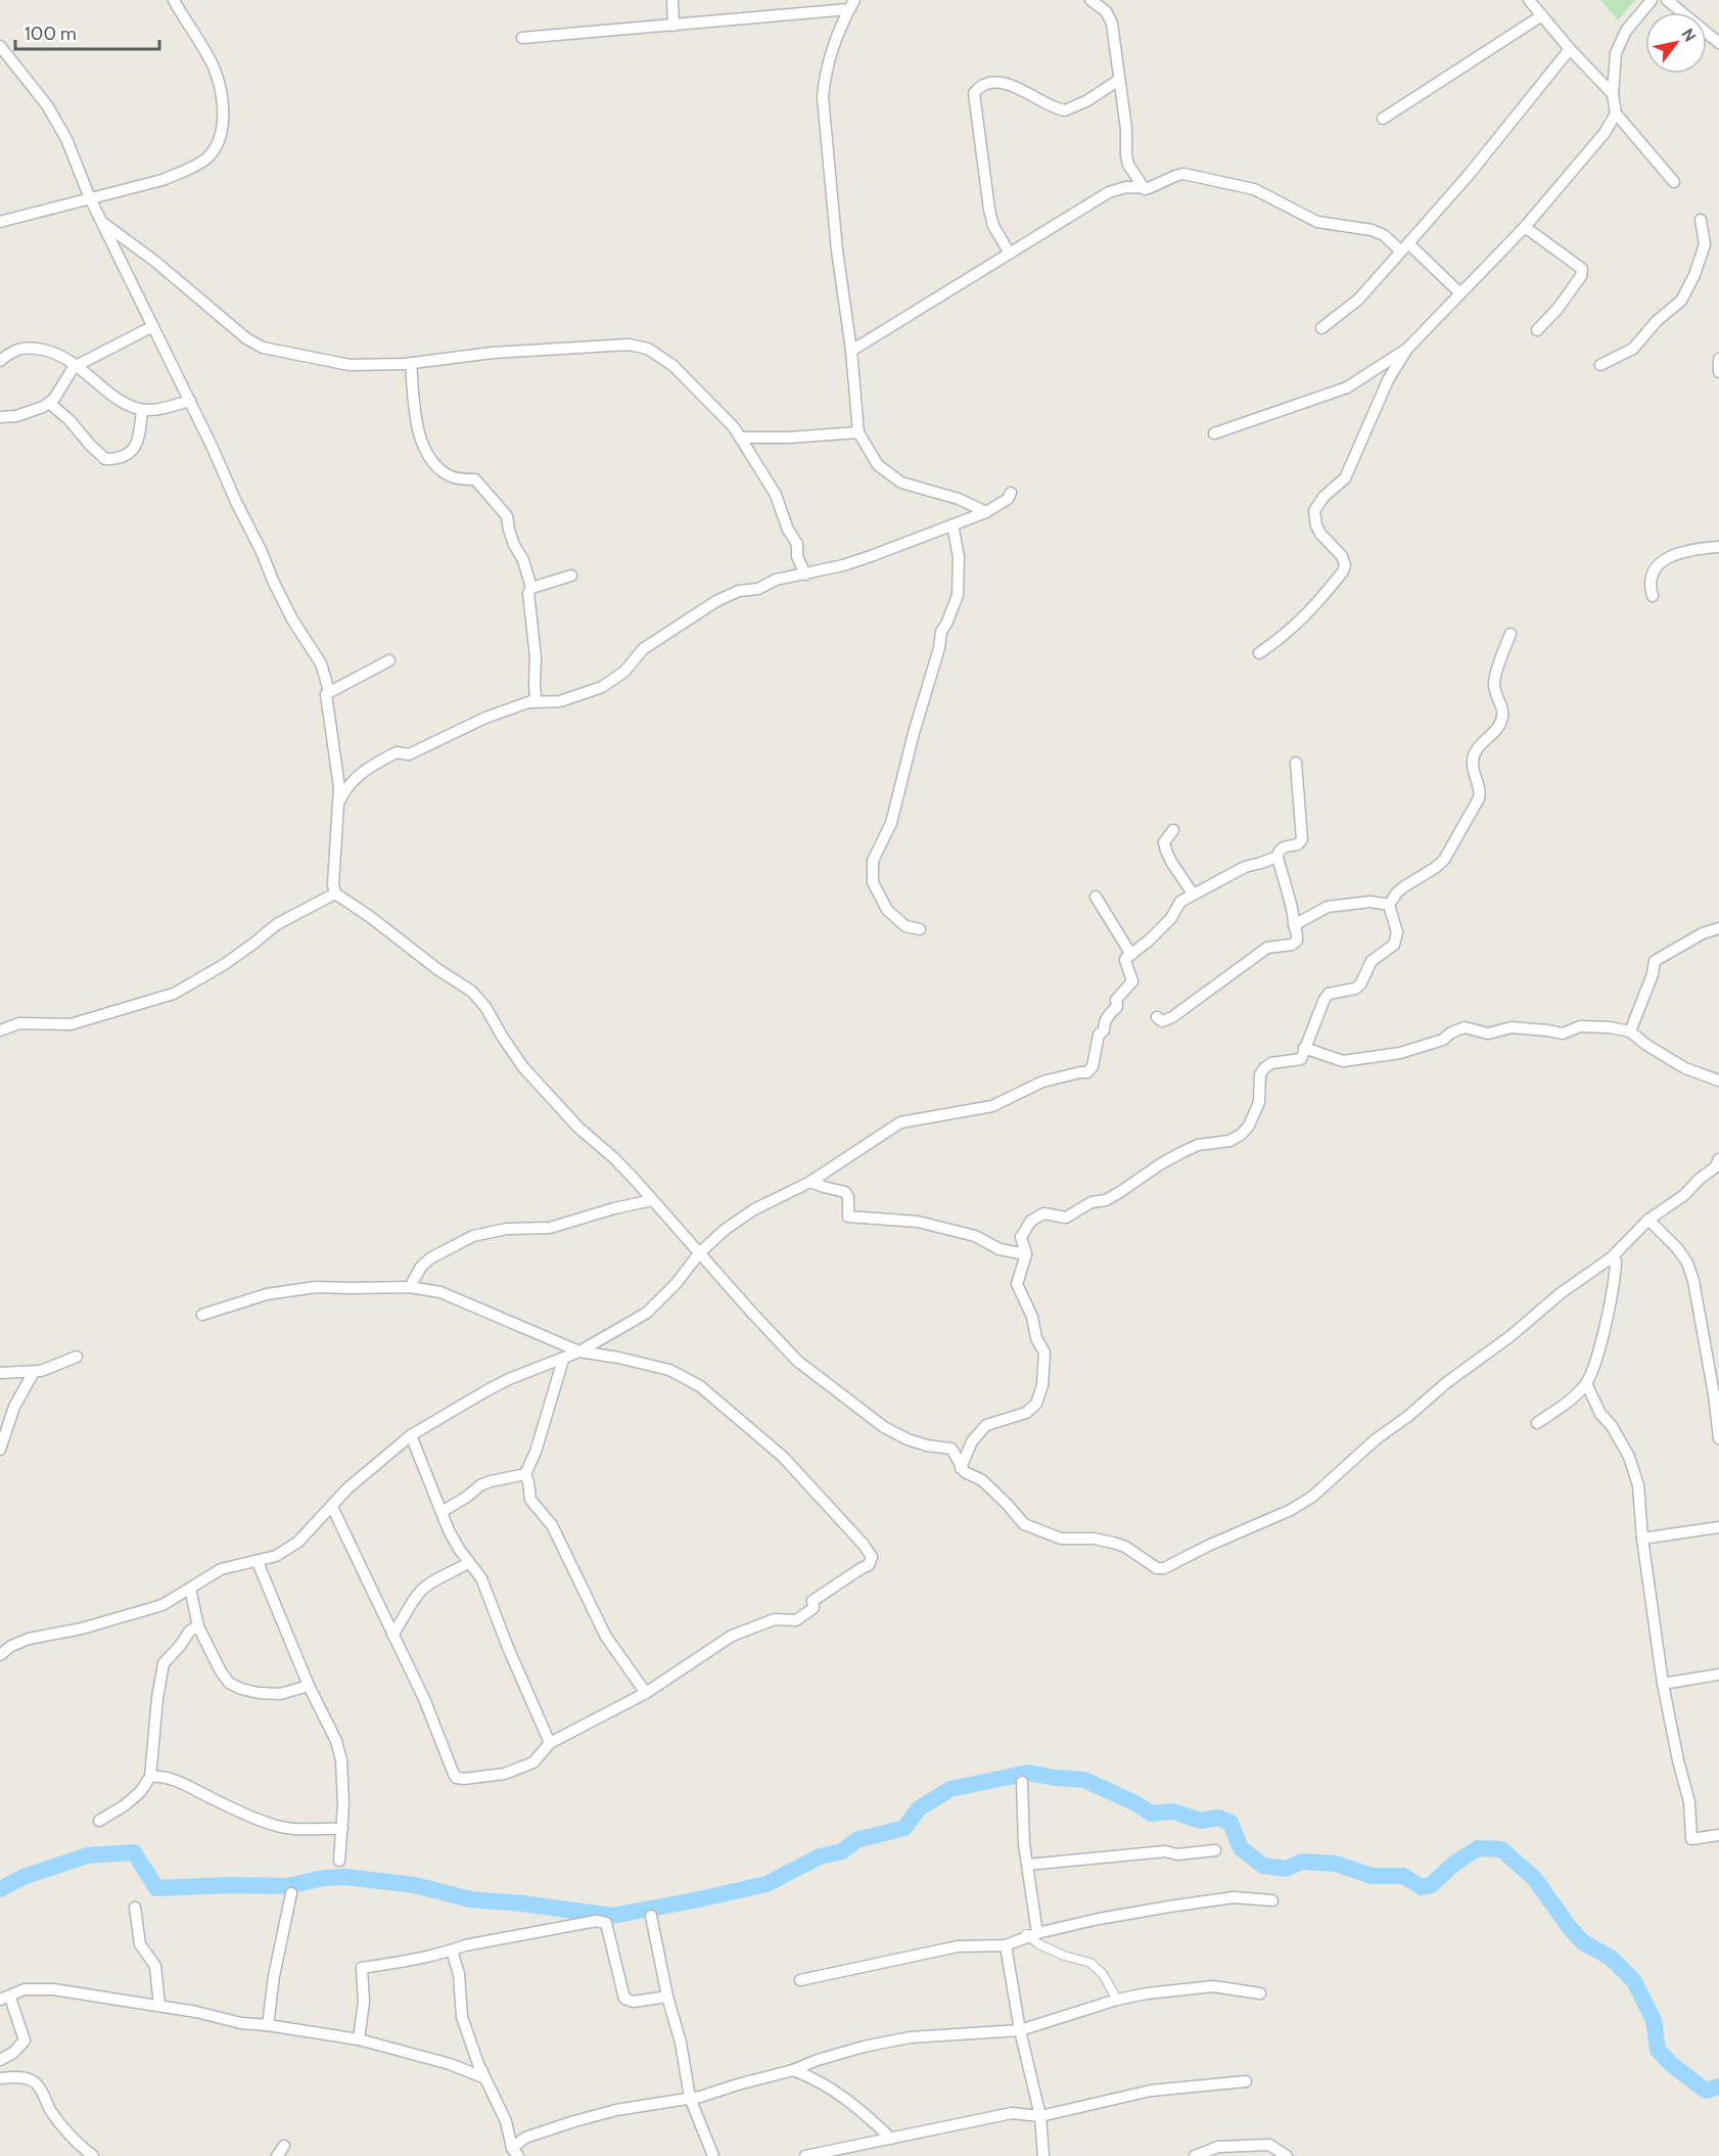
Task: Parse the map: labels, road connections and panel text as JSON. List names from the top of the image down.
{
  "scale_bar": "100 m",
  "north": "top right"
}
